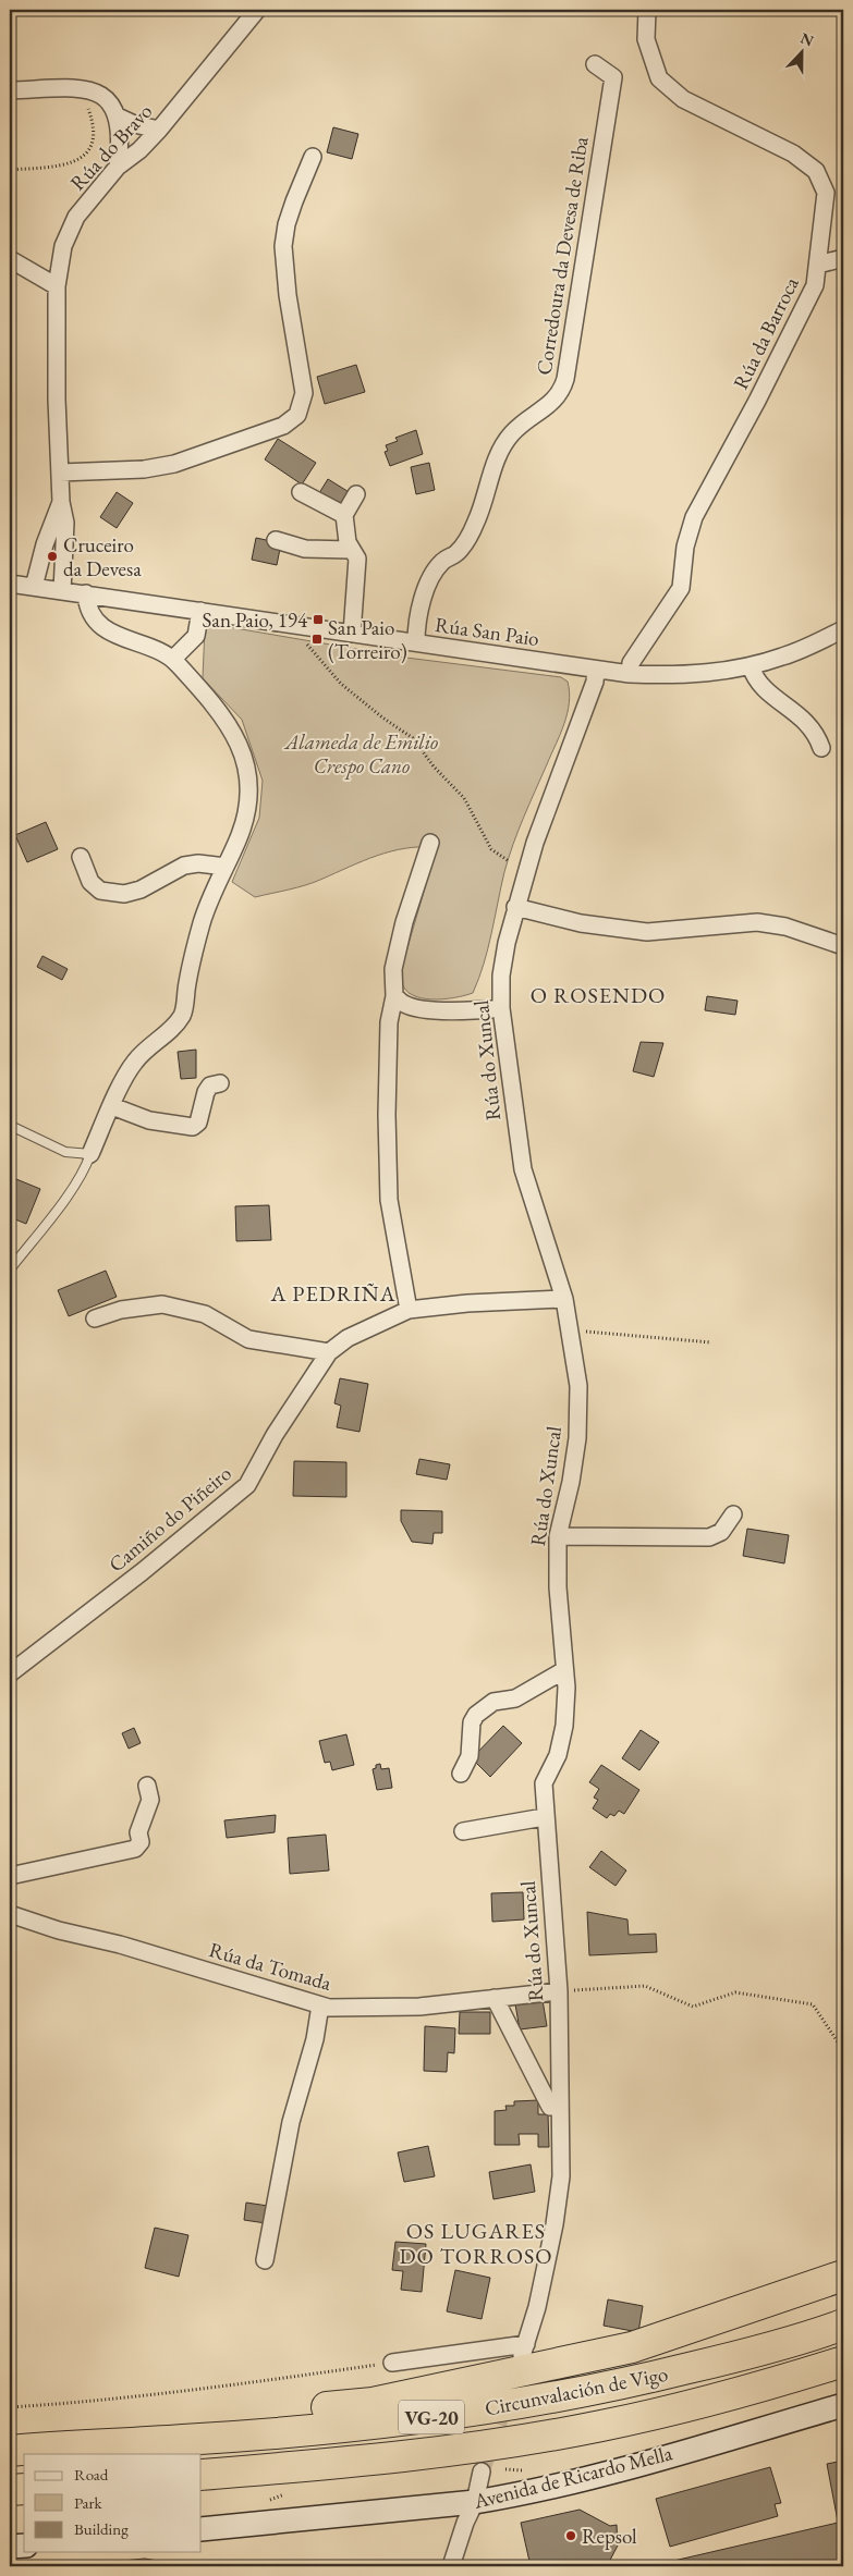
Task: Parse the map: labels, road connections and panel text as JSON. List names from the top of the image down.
{
  "streets": {
    "highway": ["Circunvalación de Vigo", "VG-20"],
    "main road": ["Avenida de Ricardo Mella"],
    "street": [
      "Rúa do Bravo",
      "Corredoura da Devesa de Riba",
      "Rúa da Barroca",
      "Rúa San Paio",
      "Rúa do Xuncal",
      "Camiño do Piñeiro",
      "Rúa da Tomada"
    ]
  },
  "crossings": [
    ["Rúa do Bravo", "Rúa San Paio"],
    ["Corredoura da Devesa de Riba", "Rúa San Paio"],
    ["Rúa da Barroca", "Rúa San Paio"],
    ["Rúa San Paio", "Rúa do Xuncal"],
    ["Rúa do Xuncal", "Camiño do Piñeiro"],
    ["Rúa do Xuncal", "Rúa da Tomada"]
  ],
  "districts": ["O ROSENDO", "A PEDRIÑA", "OS LUGARES DO TORROSO"],
  "parks": ["Alameda de Emilio Crespo Cano"],
  "places": {
    "other": ["Cruceiro da Devesa", "Repsol"],
    "transit": ["San Paio, 194", "San Paio (Torreiro)"]
  },
  "legend": ["Road", "Park", "Building"],
  "north": "top"
}
